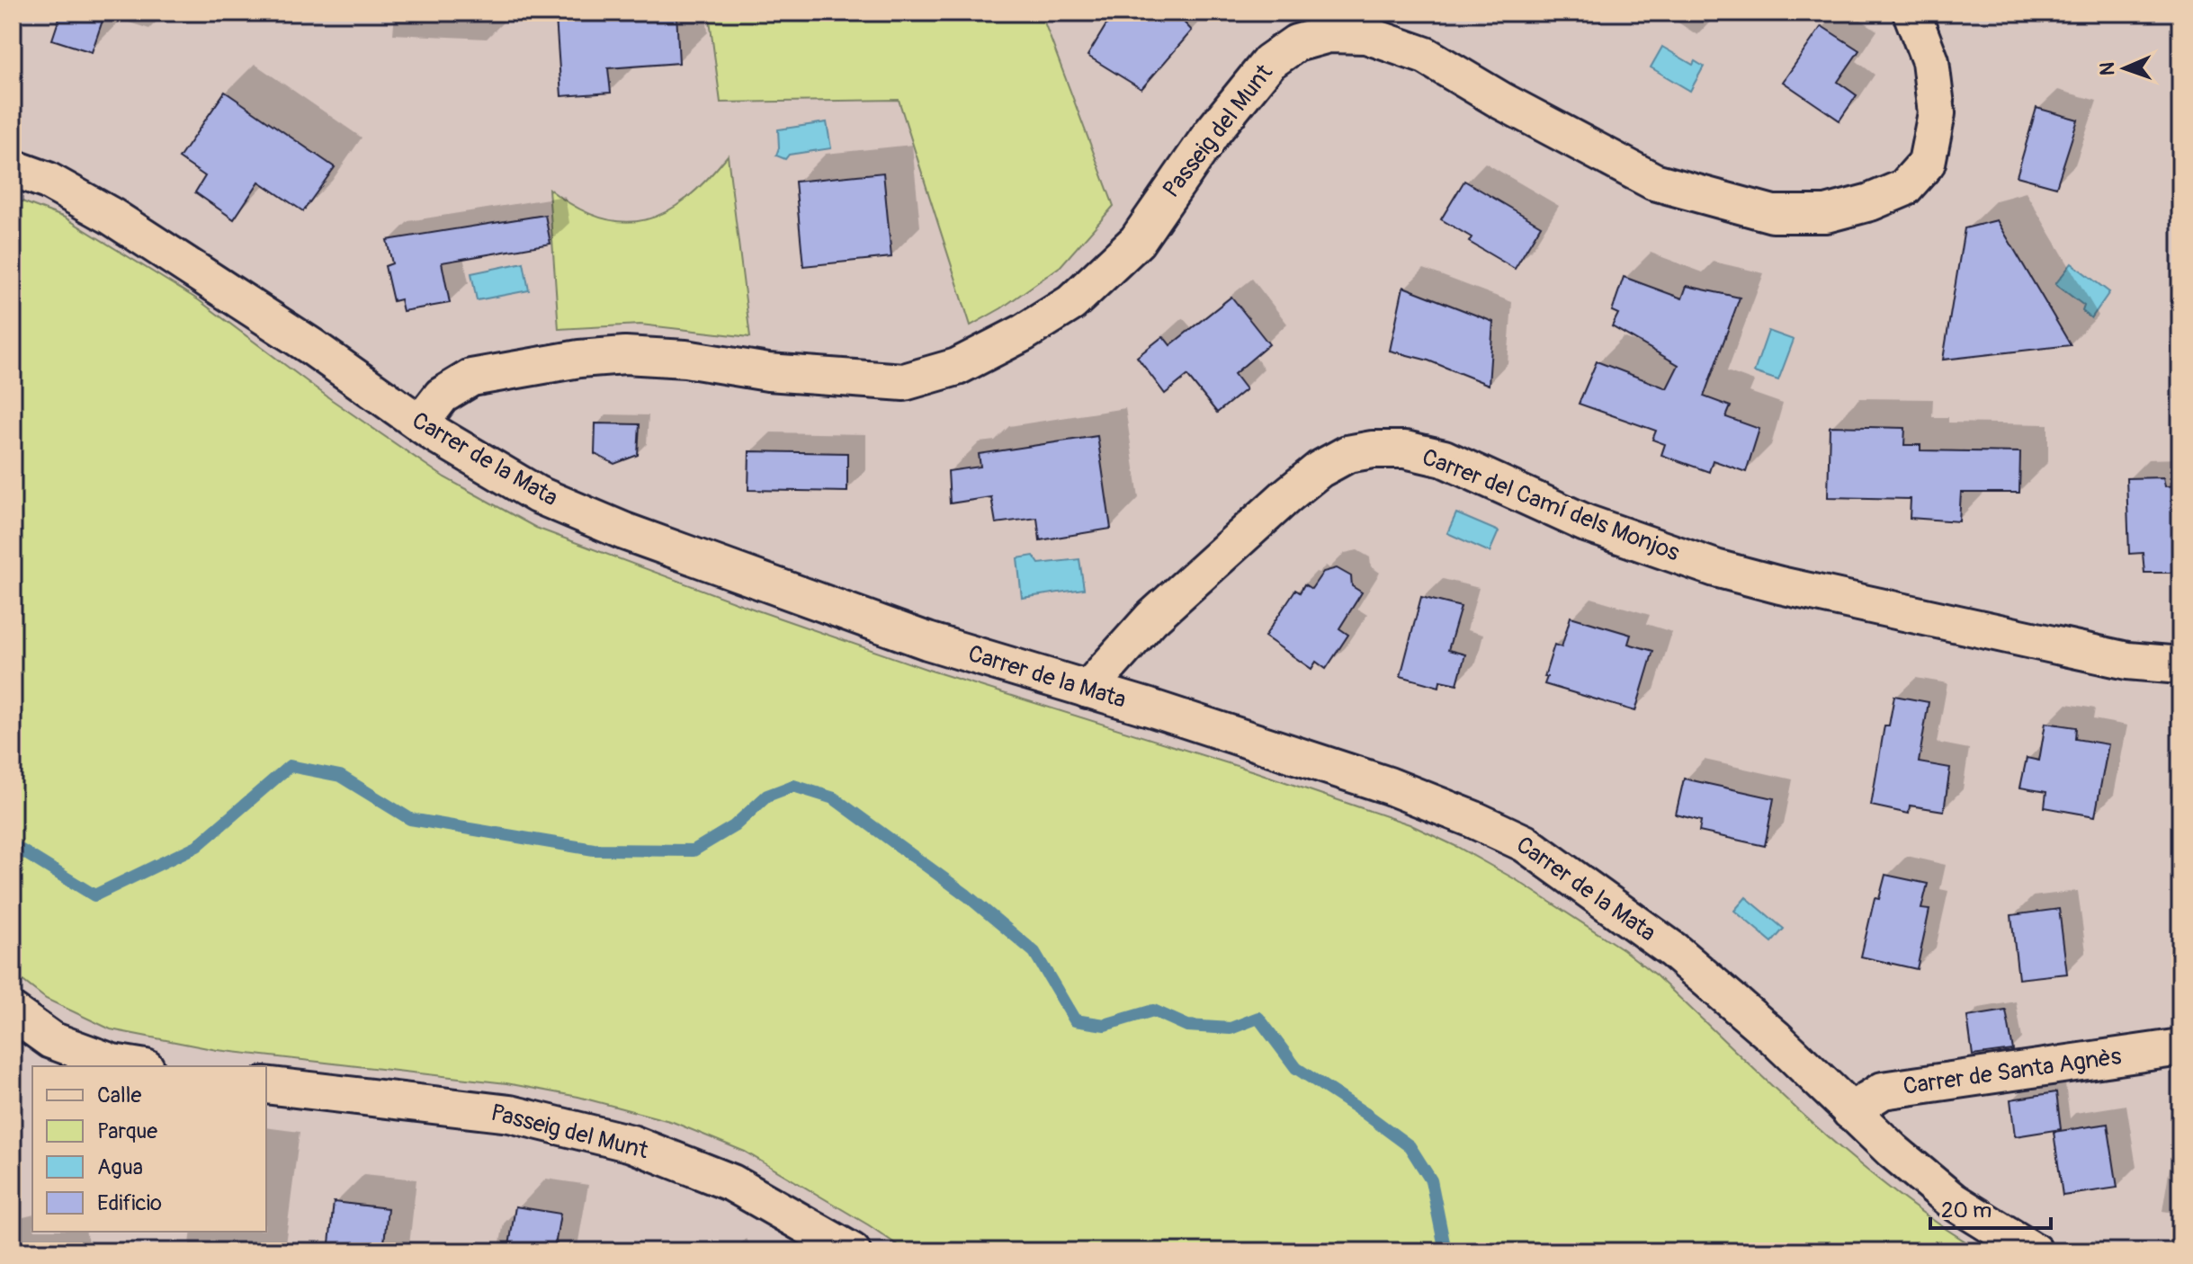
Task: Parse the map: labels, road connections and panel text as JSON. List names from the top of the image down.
{
  "streets": {
    "street": [
      "Passeig del Munt",
      "Carrer de la Mata",
      "Carrer del Camí dels Monjos",
      "Carrer de Santa Agnès"
    ]
  },
  "crossings": [
    ["Passeig del Munt", "Carrer de la Mata"],
    ["Carrer de la Mata", "Carrer del Camí dels Monjos"],
    ["Carrer de la Mata", "Carrer de Santa Agnès"]
  ],
  "legend": [
    "Calle",
    "Parque",
    "Agua",
    "Edificio"
  ],
  "scale_bar": "20 m",
  "north": "left"
}
